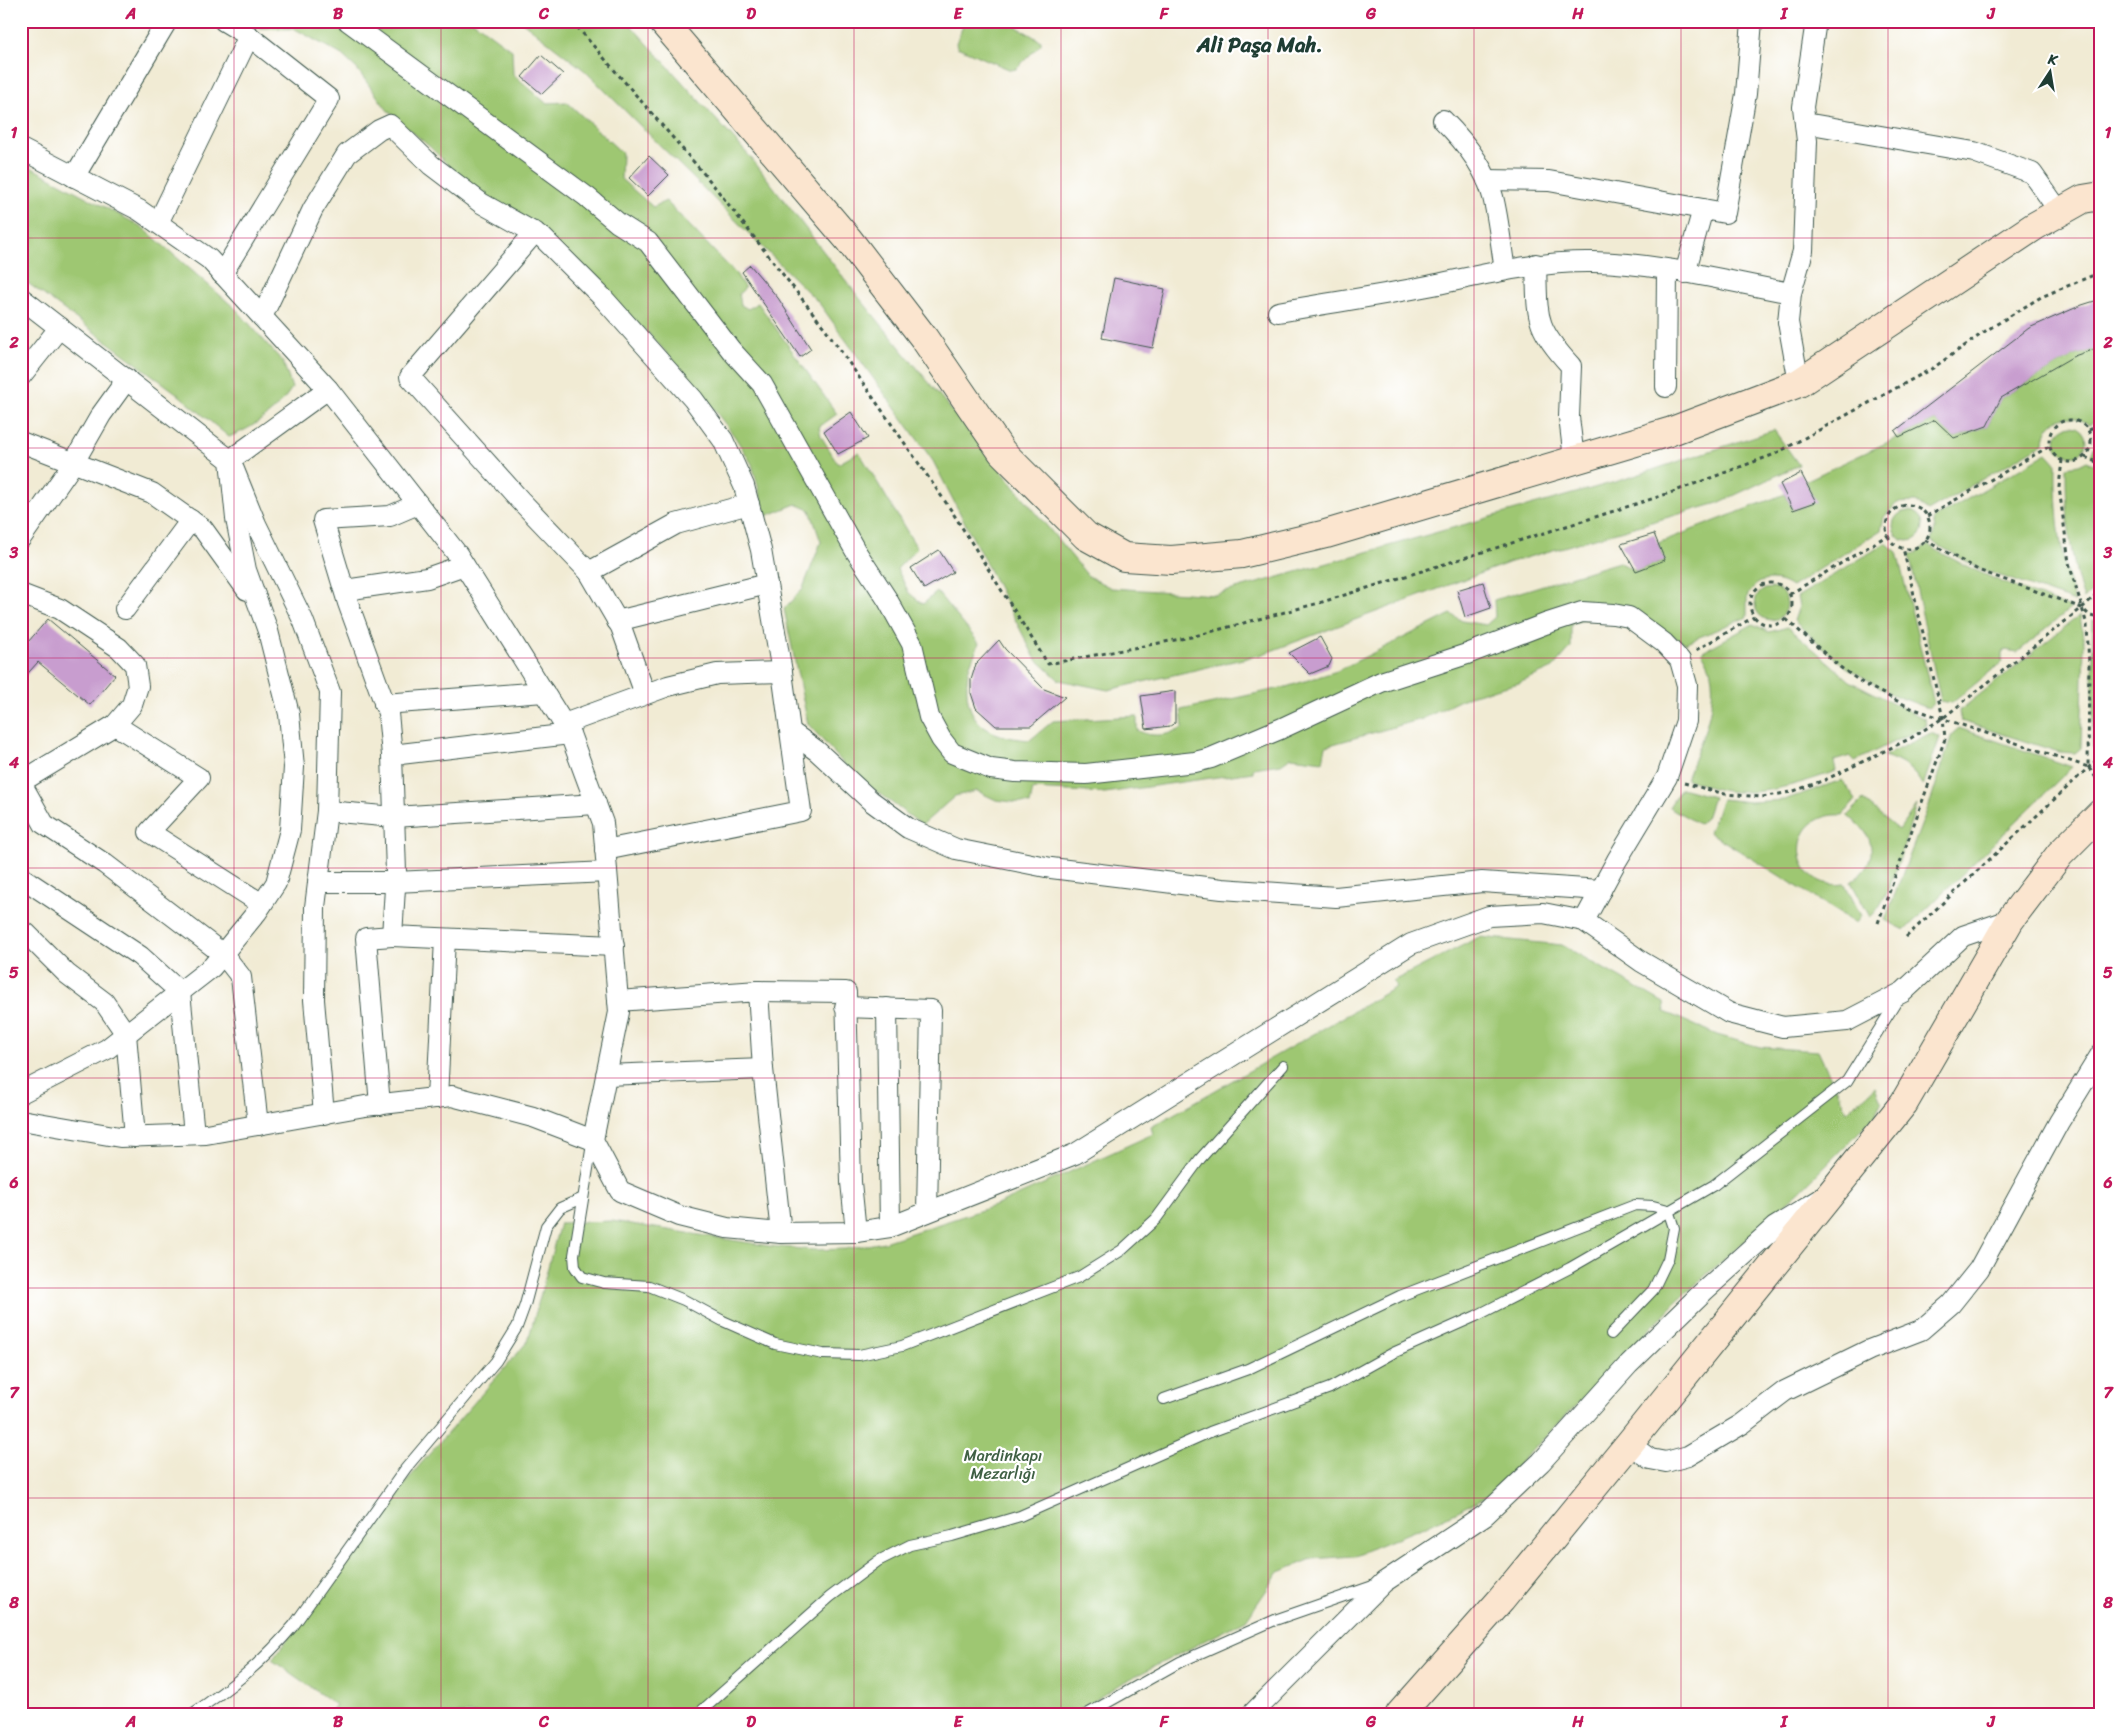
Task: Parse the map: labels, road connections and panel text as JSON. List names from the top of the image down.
{
  "districts": ["Ali Paşa Mah."],
  "parks": ["Mardinkapı Mezarlığı"],
  "north": "top",
  "grid": {
    "columns": [
      "A",
      "B",
      "C",
      "D",
      "E",
      "F",
      "G",
      "H",
      "I",
      "J"
    ],
    "rows": [
      "1",
      "2",
      "3",
      "4",
      "5",
      "6",
      "7",
      "8"
    ]
  }
}
